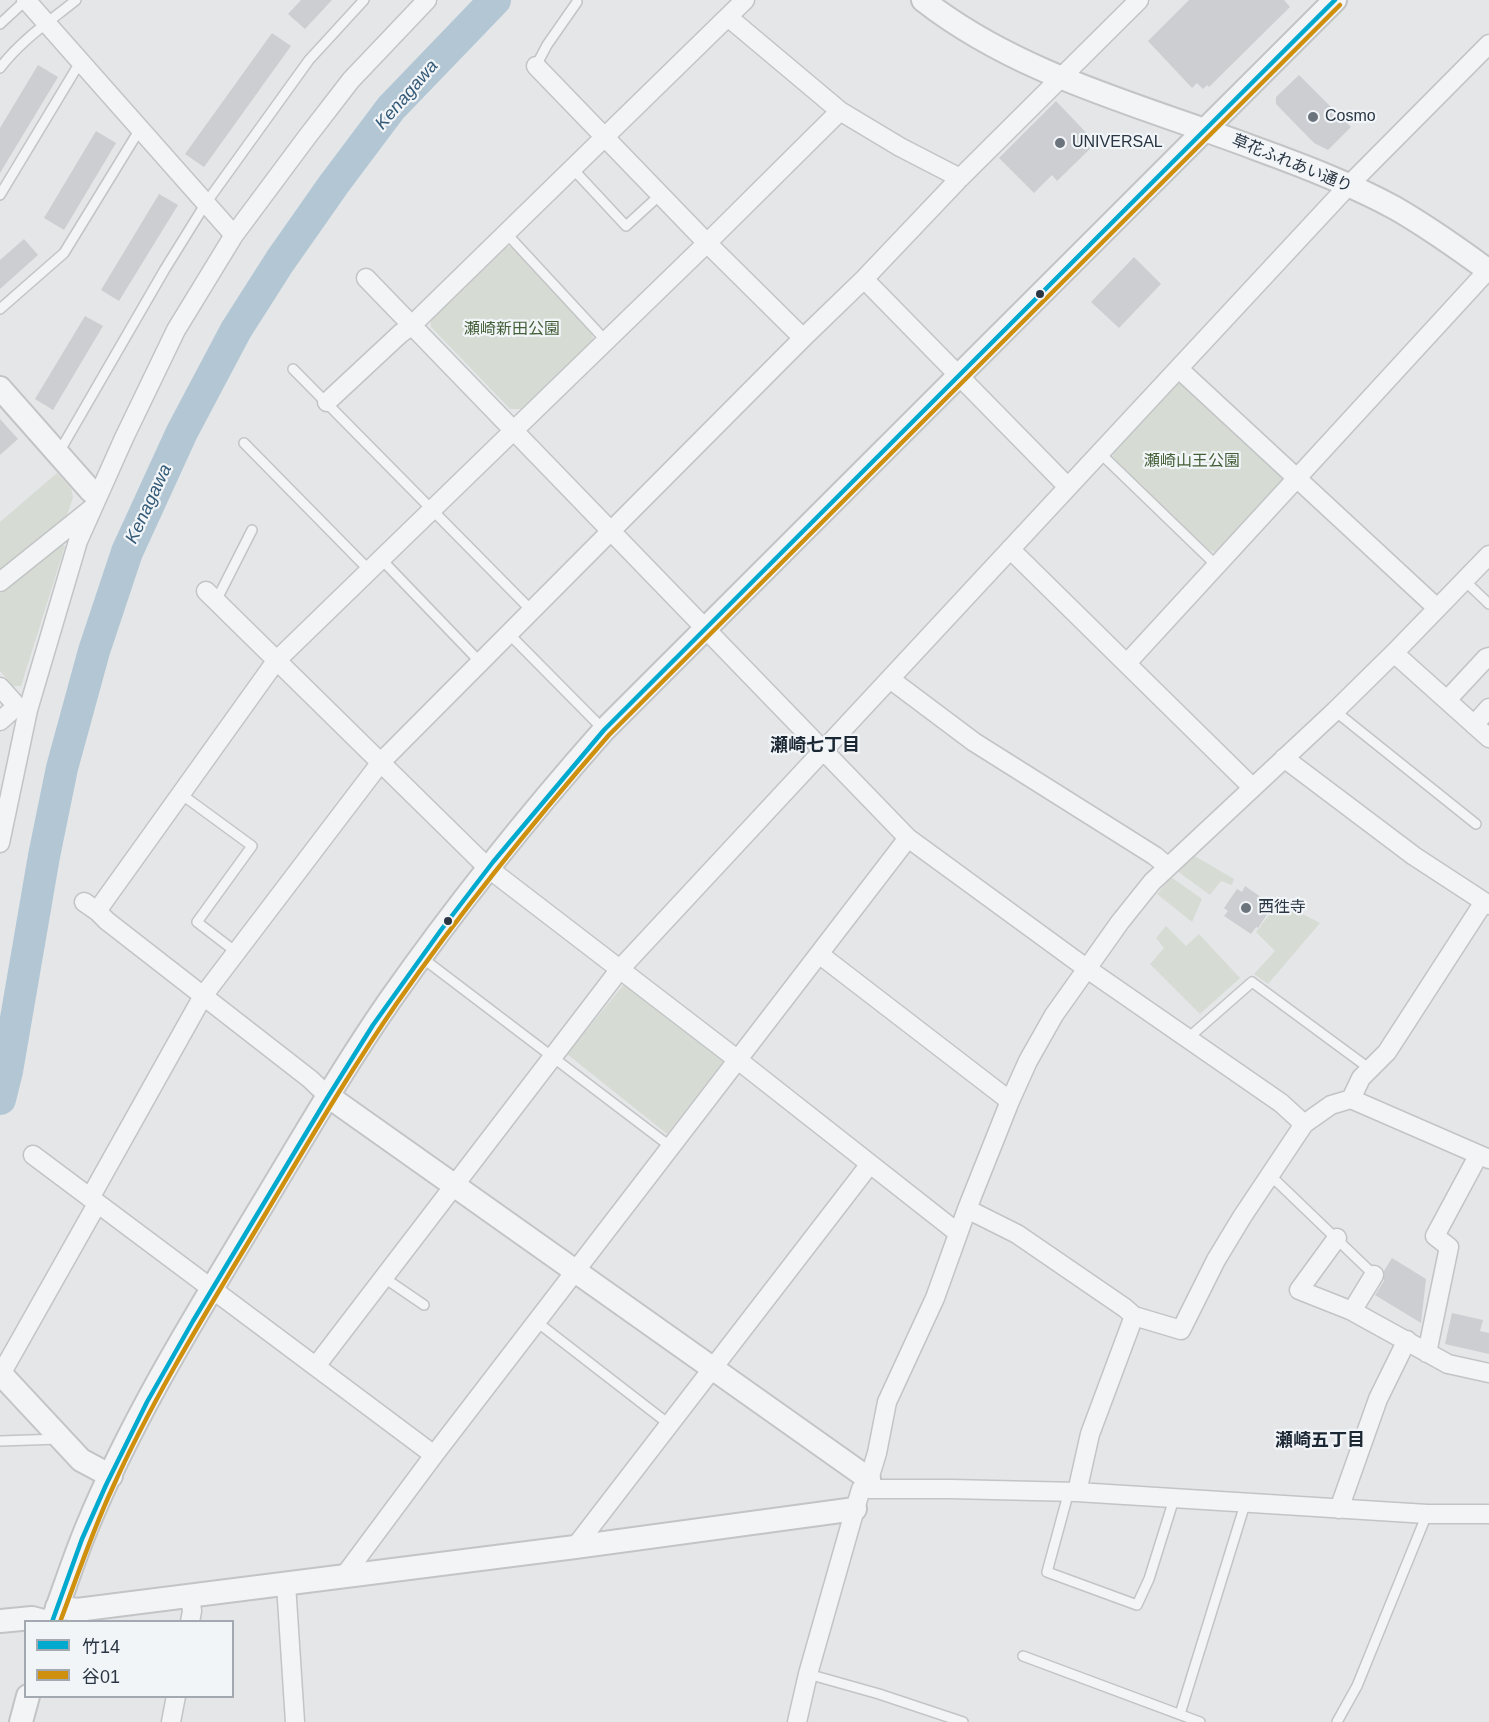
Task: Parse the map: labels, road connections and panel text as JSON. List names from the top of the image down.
{
  "streets": {
    "street": ["草花ふれあい通り"]
  },
  "districts": ["瀬崎七丁目", "瀬崎五丁目"],
  "water": ["Kenagawa"],
  "parks": ["瀬崎新田公園", "瀬崎山王公園"],
  "places": ["Cosmo", "UNIVERSAL", "西徃寺"],
  "lines": ["transit line 竹14", "transit line 谷01"],
  "legend": ["竹14", "谷01"]
}
